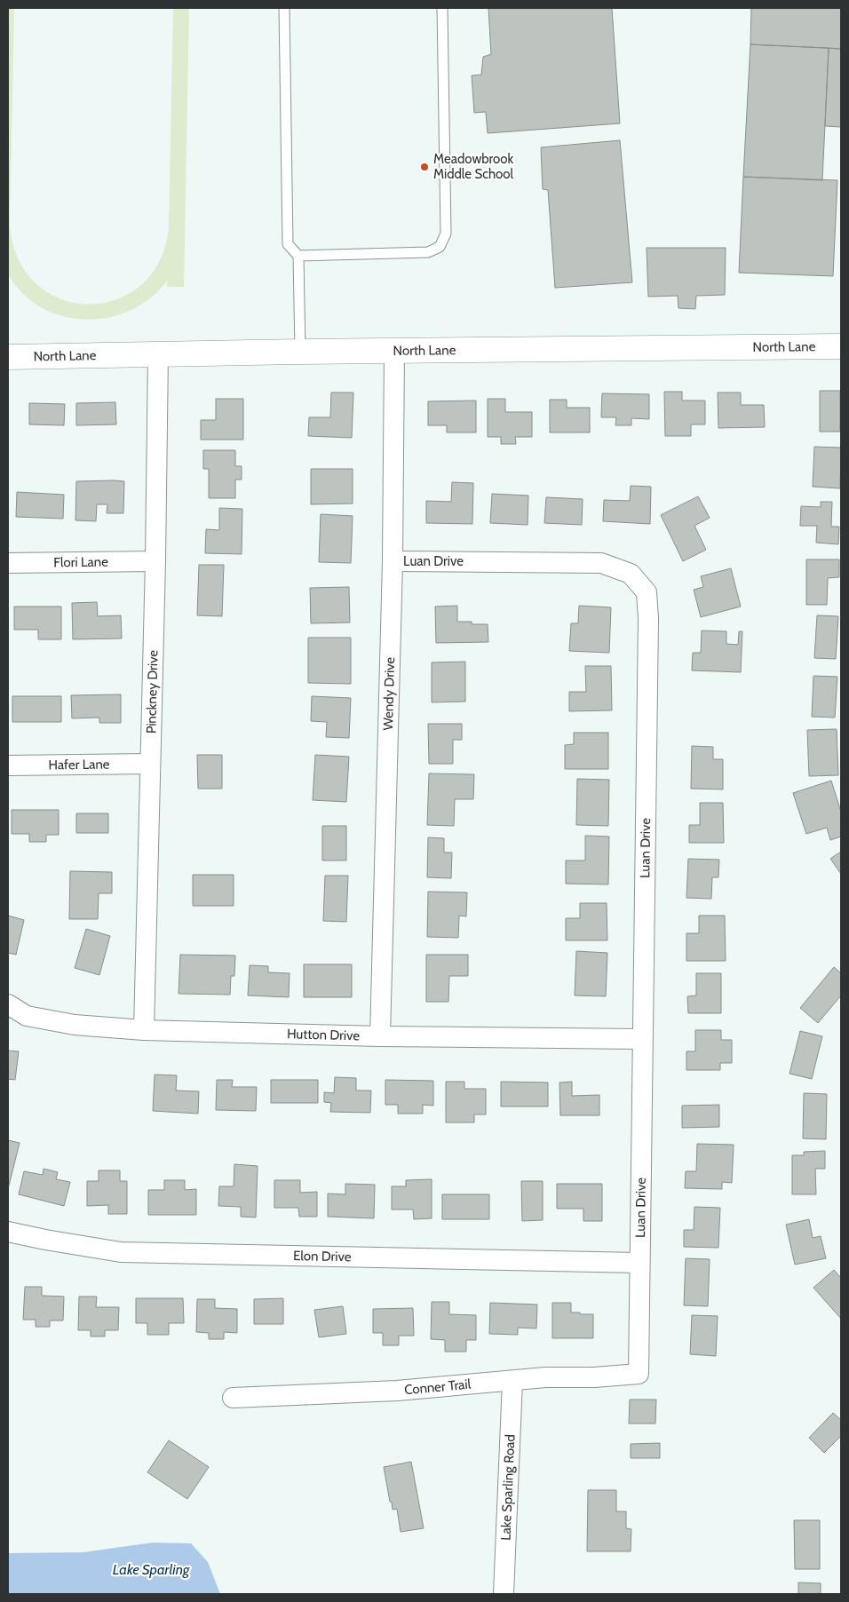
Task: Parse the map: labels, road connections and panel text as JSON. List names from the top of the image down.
{
  "streets": {
    "street": [
      "North Lane",
      "Luan Drive",
      "Flori Lane",
      "Pinckney Drive",
      "Wendy Drive",
      "Hafer Lane",
      "Hutton Drive",
      "Elon Drive",
      "Conner Trail",
      "Lake Sparling Road"
    ]
  },
  "crossings": [
    ["North Lane", "Pinckney Drive"],
    ["North Lane", "Wendy Drive"],
    ["Luan Drive", "Wendy Drive"],
    ["Luan Drive", "Hutton Drive"],
    ["Luan Drive", "Elon Drive"],
    ["Luan Drive", "Conner Trail"],
    ["Flori Lane", "Pinckney Drive"],
    ["Pinckney Drive", "Hafer Lane"],
    ["Pinckney Drive", "Hutton Drive"],
    ["Wendy Drive", "Hutton Drive"],
    ["Conner Trail", "Lake Sparling Road"]
  ],
  "water": ["Lake Sparling"],
  "places": ["Meadowbrook Middle School"]
}
